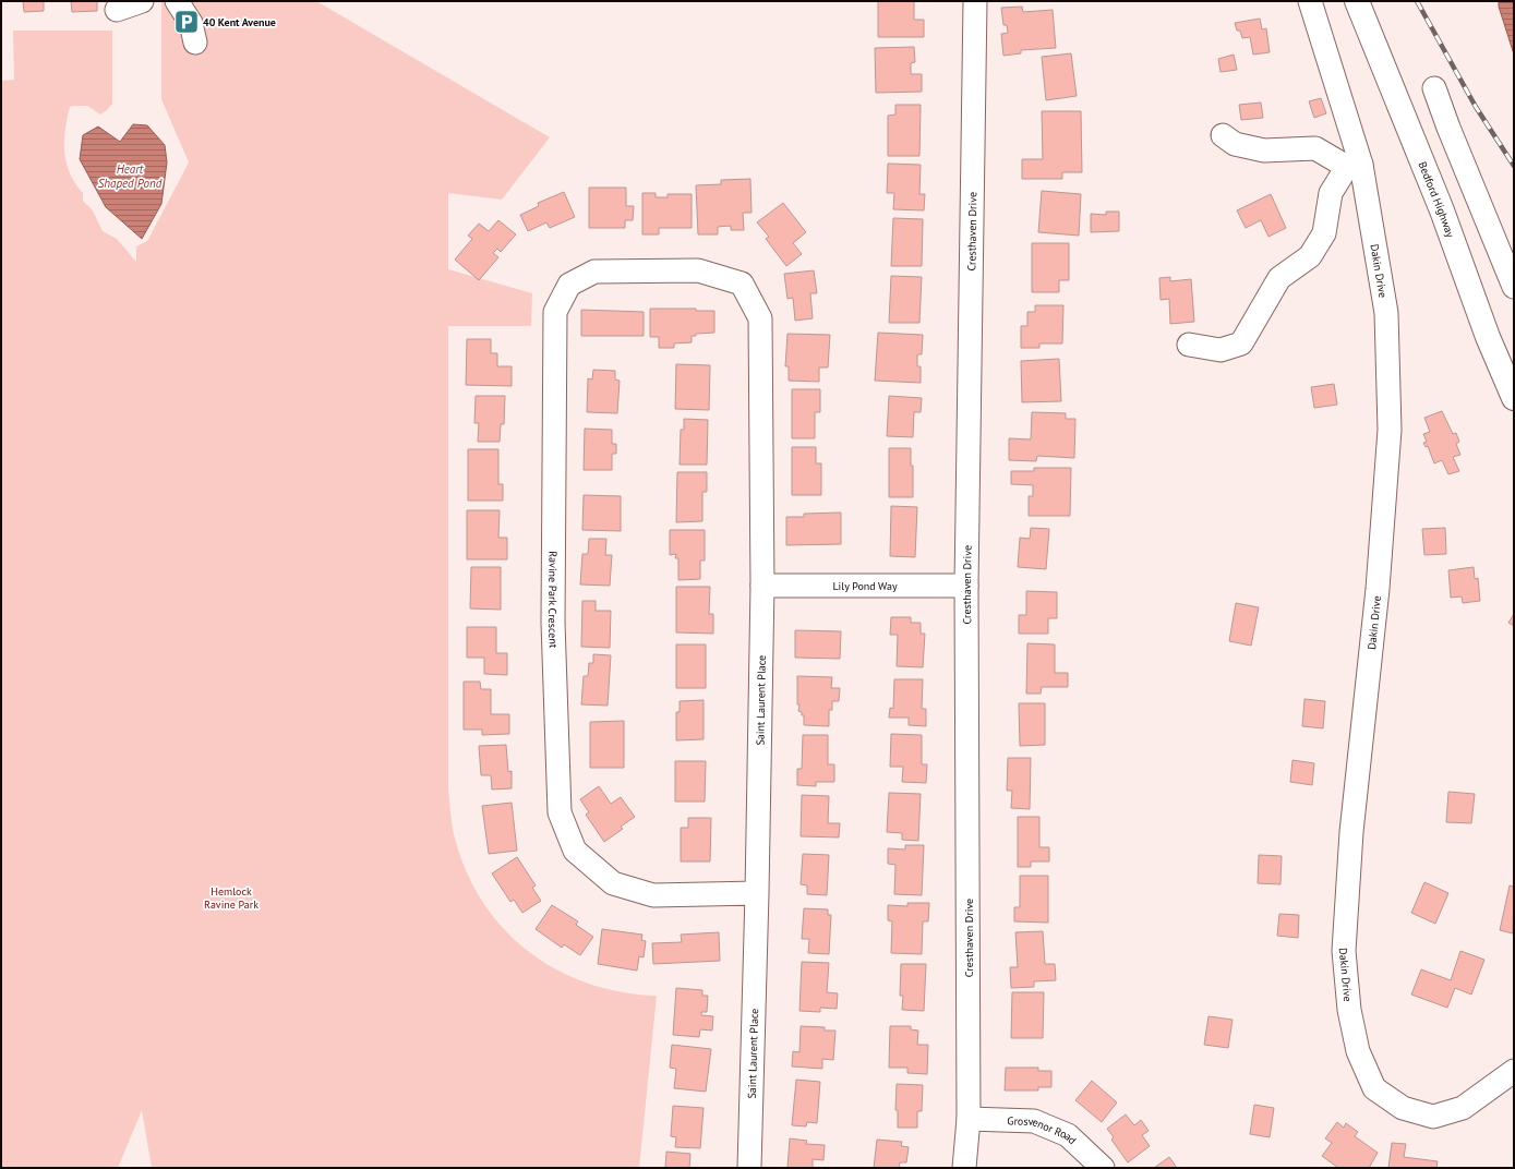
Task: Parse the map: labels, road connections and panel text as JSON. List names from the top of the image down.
{
  "streets": {
    "main road": ["Bedford Highway"],
    "street": [
      "Cresthaven Drive",
      "Dakin Drive",
      "Lily Pond Way",
      "Ravine Park Crescent",
      "Saint Laurent Place",
      "Grosvenor Road"
    ]
  },
  "crossings": [
    ["Cresthaven Drive", "Lily Pond Way"],
    ["Cresthaven Drive", "Grosvenor Road"],
    ["Lily Pond Way", "Saint Laurent Place"],
    ["Ravine Park Crescent", "Saint Laurent Place"]
  ],
  "water": ["Heart Shaped Pond"],
  "parks": ["Hemlock Ravine Park"],
  "places": {
    "parking": ["40 Kent Avenue"]
  }
}
